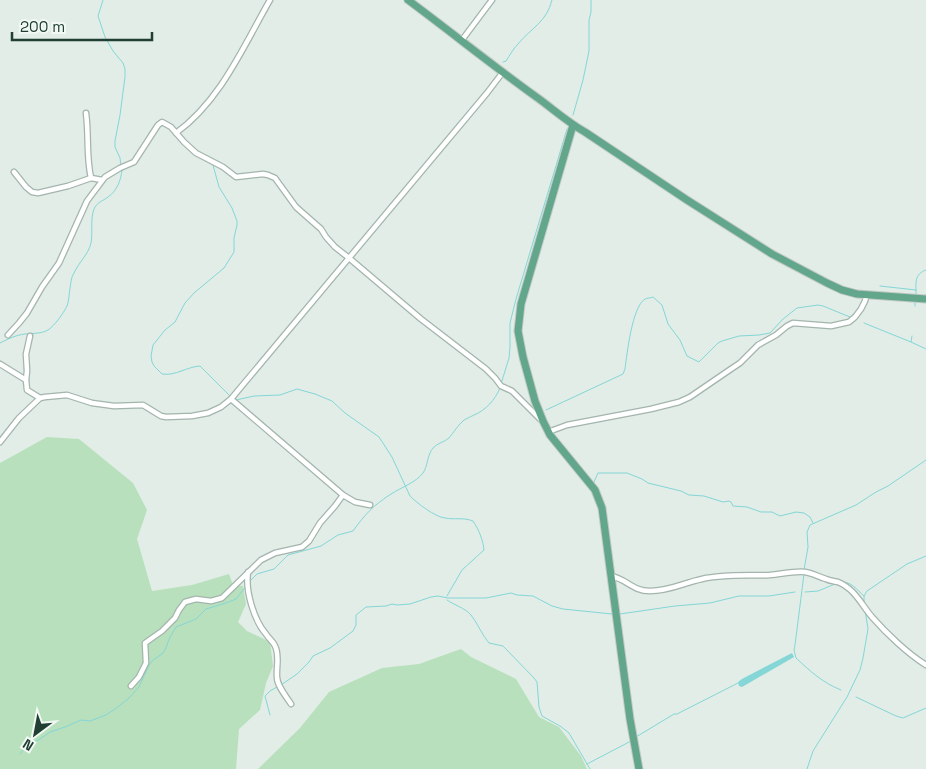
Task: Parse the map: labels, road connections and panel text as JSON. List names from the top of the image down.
{
  "scale_bar": "200 m",
  "north": "bottom left"
}
